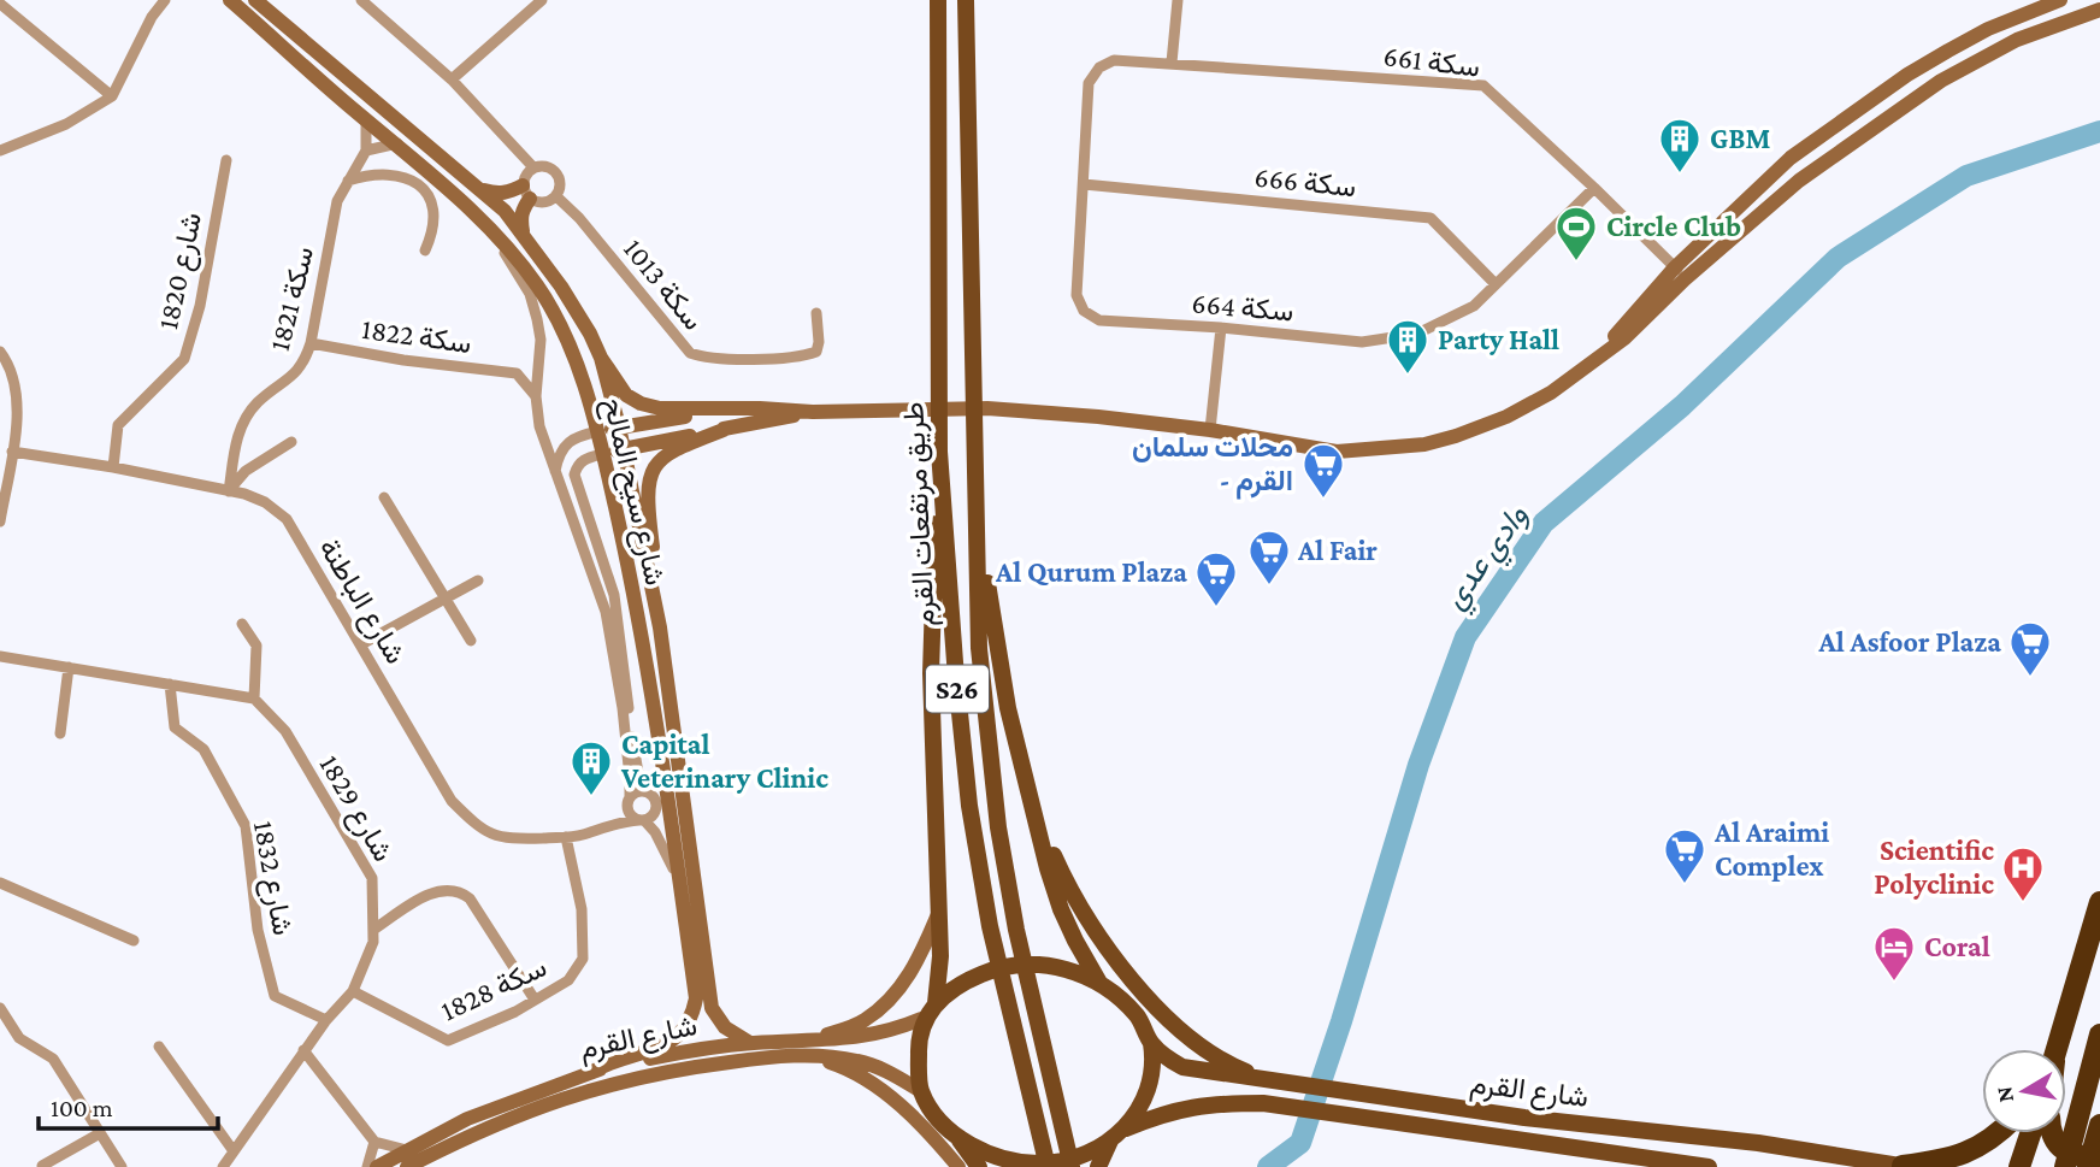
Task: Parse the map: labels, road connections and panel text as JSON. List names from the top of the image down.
{
  "streets": {
    "main road": ["طريق مرتفعات القرم", "S26", "شارع القرم"],
    "street": [
      "سكة 661",
      "سكة 666",
      "1820 شارع",
      "سكة 1013",
      "سكة 1821",
      "سكة 664",
      "سكة 1822",
      "شارع سيح المالح",
      "شارع الباطنة",
      "1829 شارع",
      "1832 شارع",
      "سكة 1828"
    ]
  },
  "crossings": [
    ["سكة 661", "سكة 664"],
    ["سكة 666", "سكة 664"],
    ["1820 شارع", "شارع الباطنة"],
    ["سكة 1821", "سكة 1822"],
    ["سكة 1821", "شارع الباطنة"],
    ["شارع سيح المالح", "شارع القرم"],
    ["شارع الباطنة", "سكة 1828"],
    ["1829 شارع", "1832 شارع"],
    ["1829 شارع", "سكة 1828"]
  ],
  "water": ["وادي عدي"],
  "places": {
    "building": ["GBM", "Party Hall", "Capital Veterinary Clinic"],
    "sports": ["Circle Club"],
    "supermarket": [
      "محلات سلمان - القرم",
      "Al Fair",
      "Al Qurum Plaza",
      "Al Asfoor Plaza",
      "Al Araimi Complex"
    ],
    "hospital": ["Scientific Polyclinic"],
    "hotel": ["Coral"]
  },
  "scale_bar": "100 m",
  "north": "left"
}
